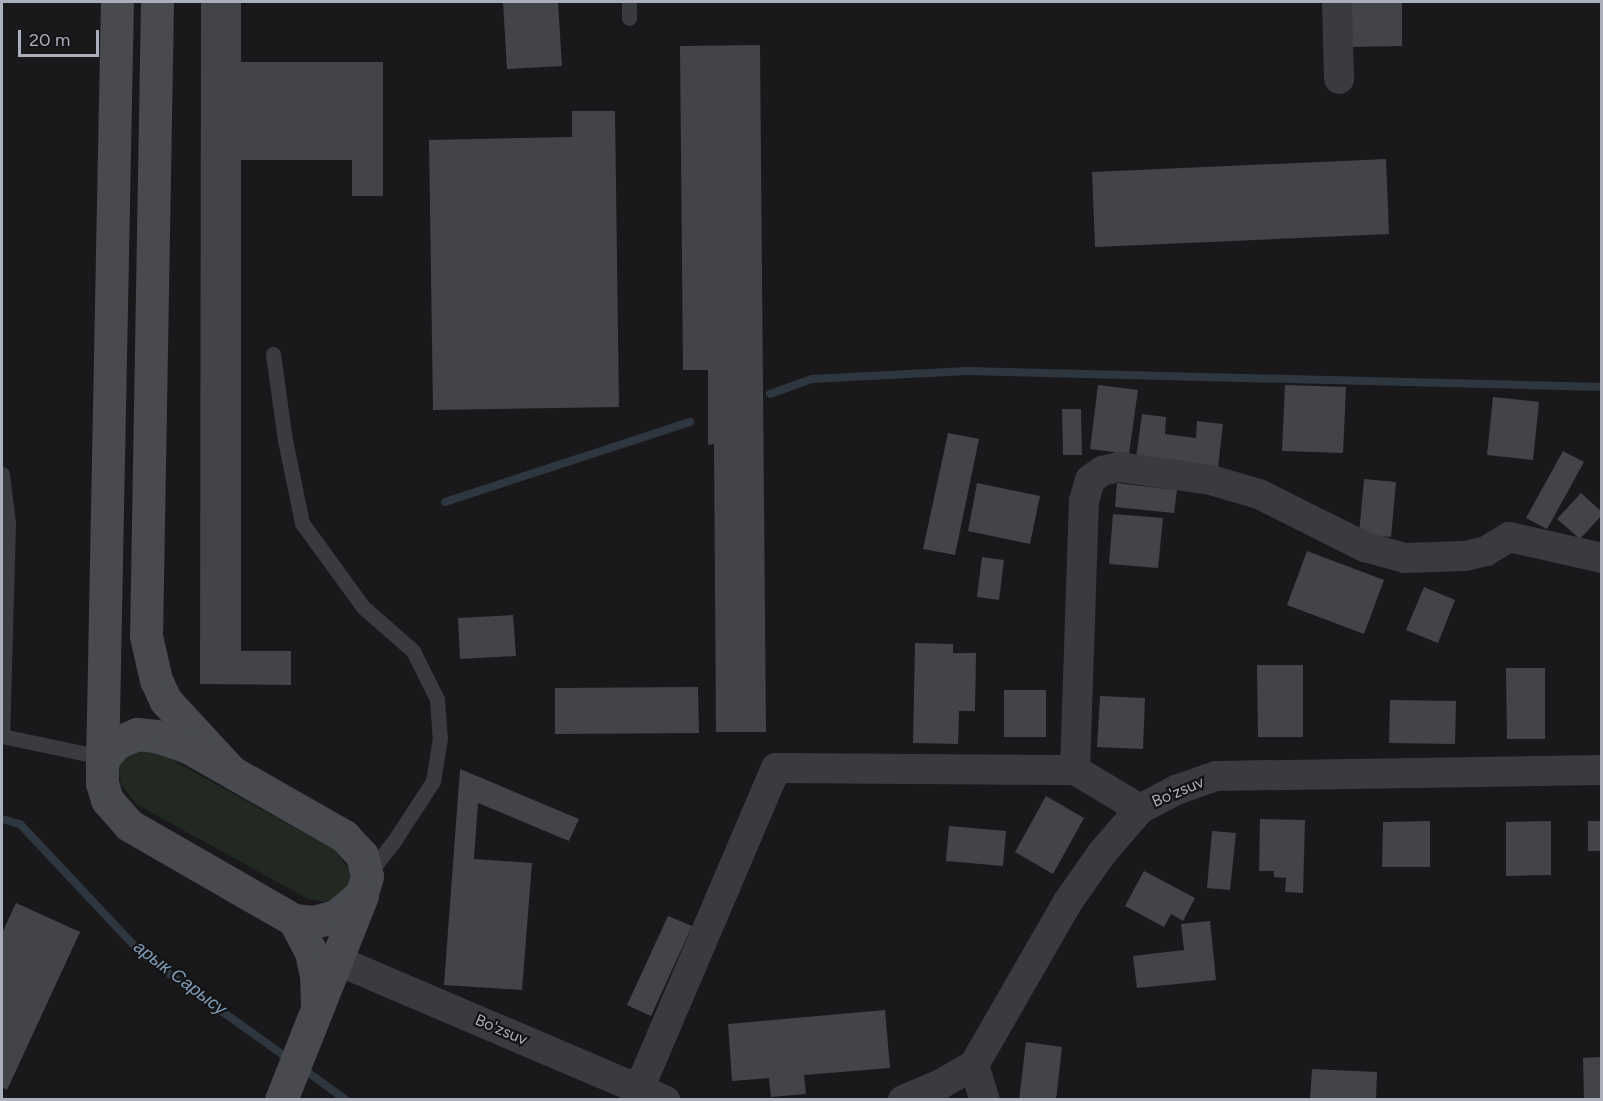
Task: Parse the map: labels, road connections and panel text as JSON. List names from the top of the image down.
{
  "streets": {
    "street": ["Bo'zsuv"]
  },
  "water": ["арык Сарысу"],
  "scale_bar": "20 m"
}
